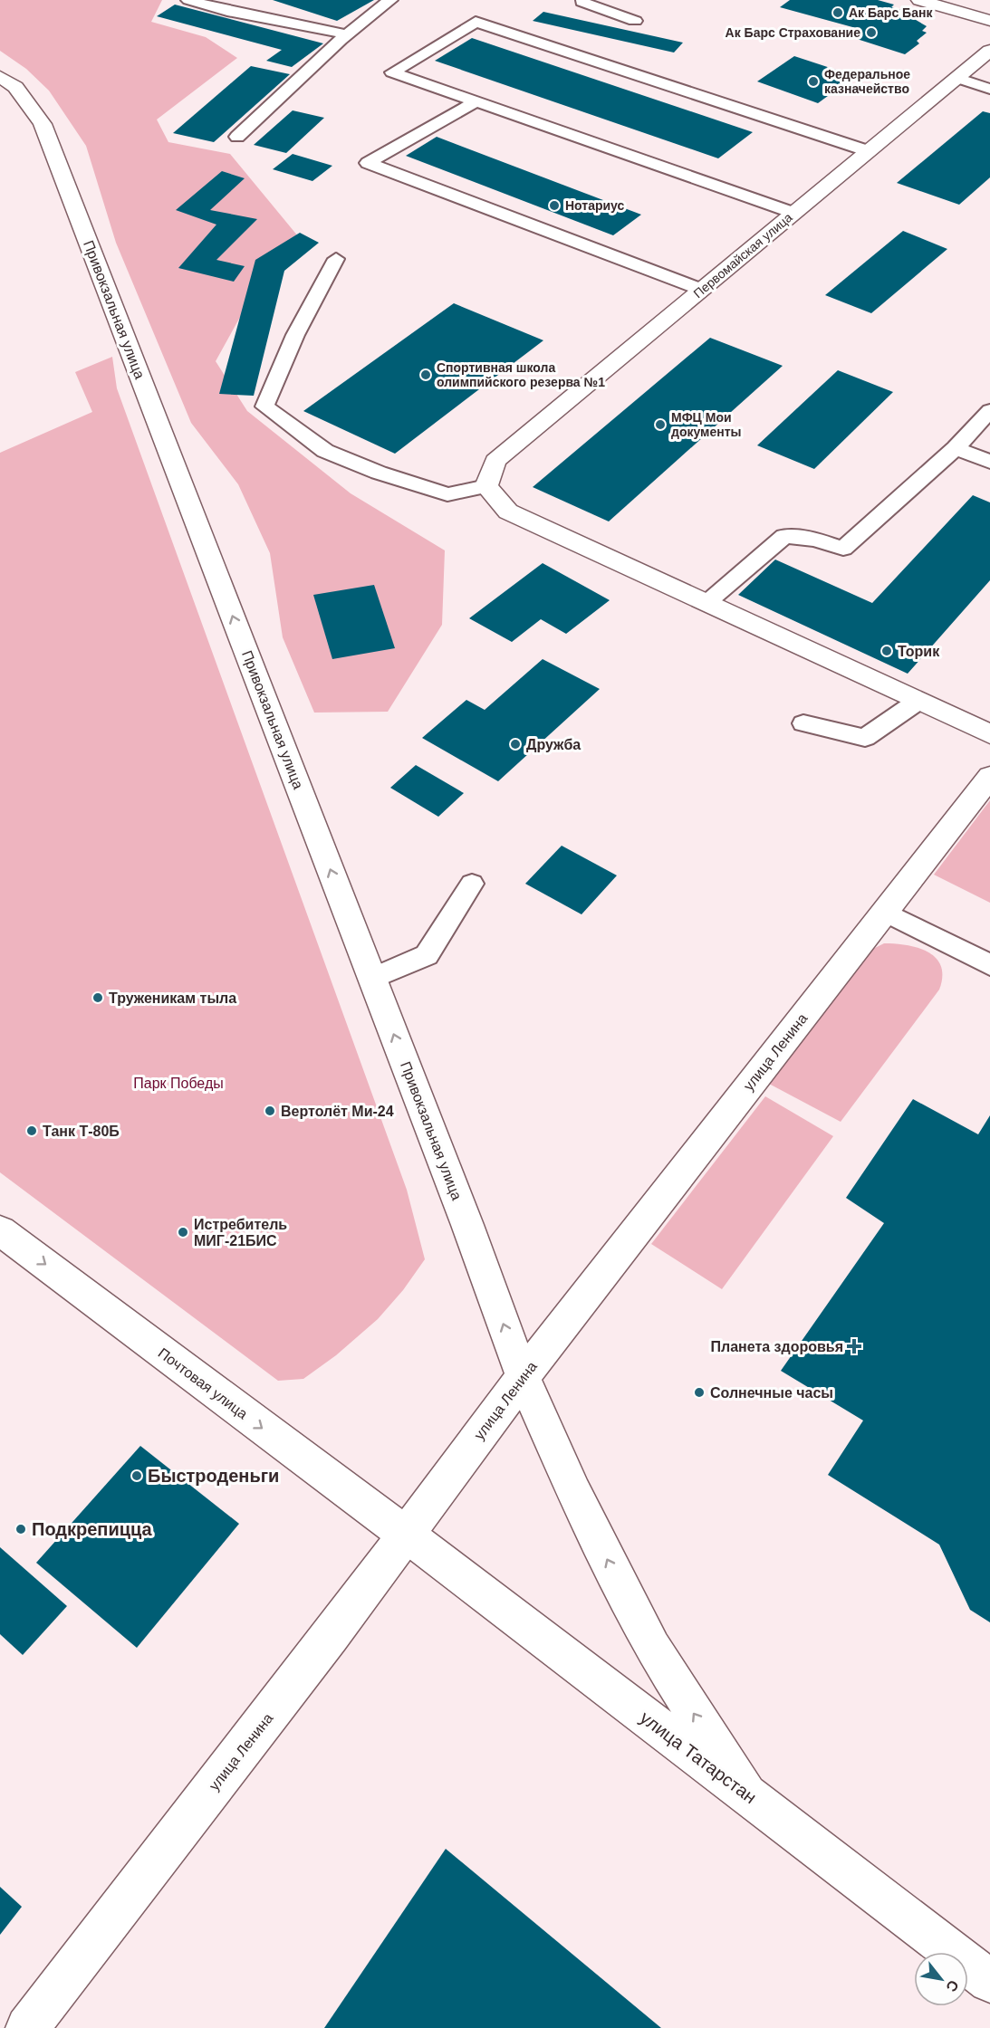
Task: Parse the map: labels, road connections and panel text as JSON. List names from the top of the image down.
{
  "streets": {
    "street": [
      "Первомайская улица",
      "Привокзальная улица",
      "улица Ленина",
      "Почтовая улица",
      "улица Татарстан"
    ]
  },
  "crossings": [
    ["Привокзальная улица", "улица Ленина"],
    ["Привокзальная улица", "улица Татарстан"],
    ["улица Ленина", "Почтовая улица"],
    ["улица Ленина", "улица Татарстан"],
    ["Почтовая улица", "улица Татарстан"]
  ],
  "one_way": ["Привокзальная улица", "Почтовая улица"],
  "parks": ["Парк Победы"],
  "places": {
    "other": [
      "Ак Барс Банк",
      "Ак Барс Страхование",
      "Федеральное казначейство",
      "Нотариус",
      "Спортивная школа олимпийского резерва №1",
      "МФЦ Мои документы",
      "Торик",
      "Дружба",
      "Труженикам тыла",
      "Вертолёт Ми-24",
      "Танк Т-80Б",
      "Истребитель МИГ-21БИС",
      "Солнечные часы",
      "Быстроденьги",
      "Подкрепицца"
    ],
    "health": ["Планета здоровья"]
  },
  "north": "bottom right"
}
